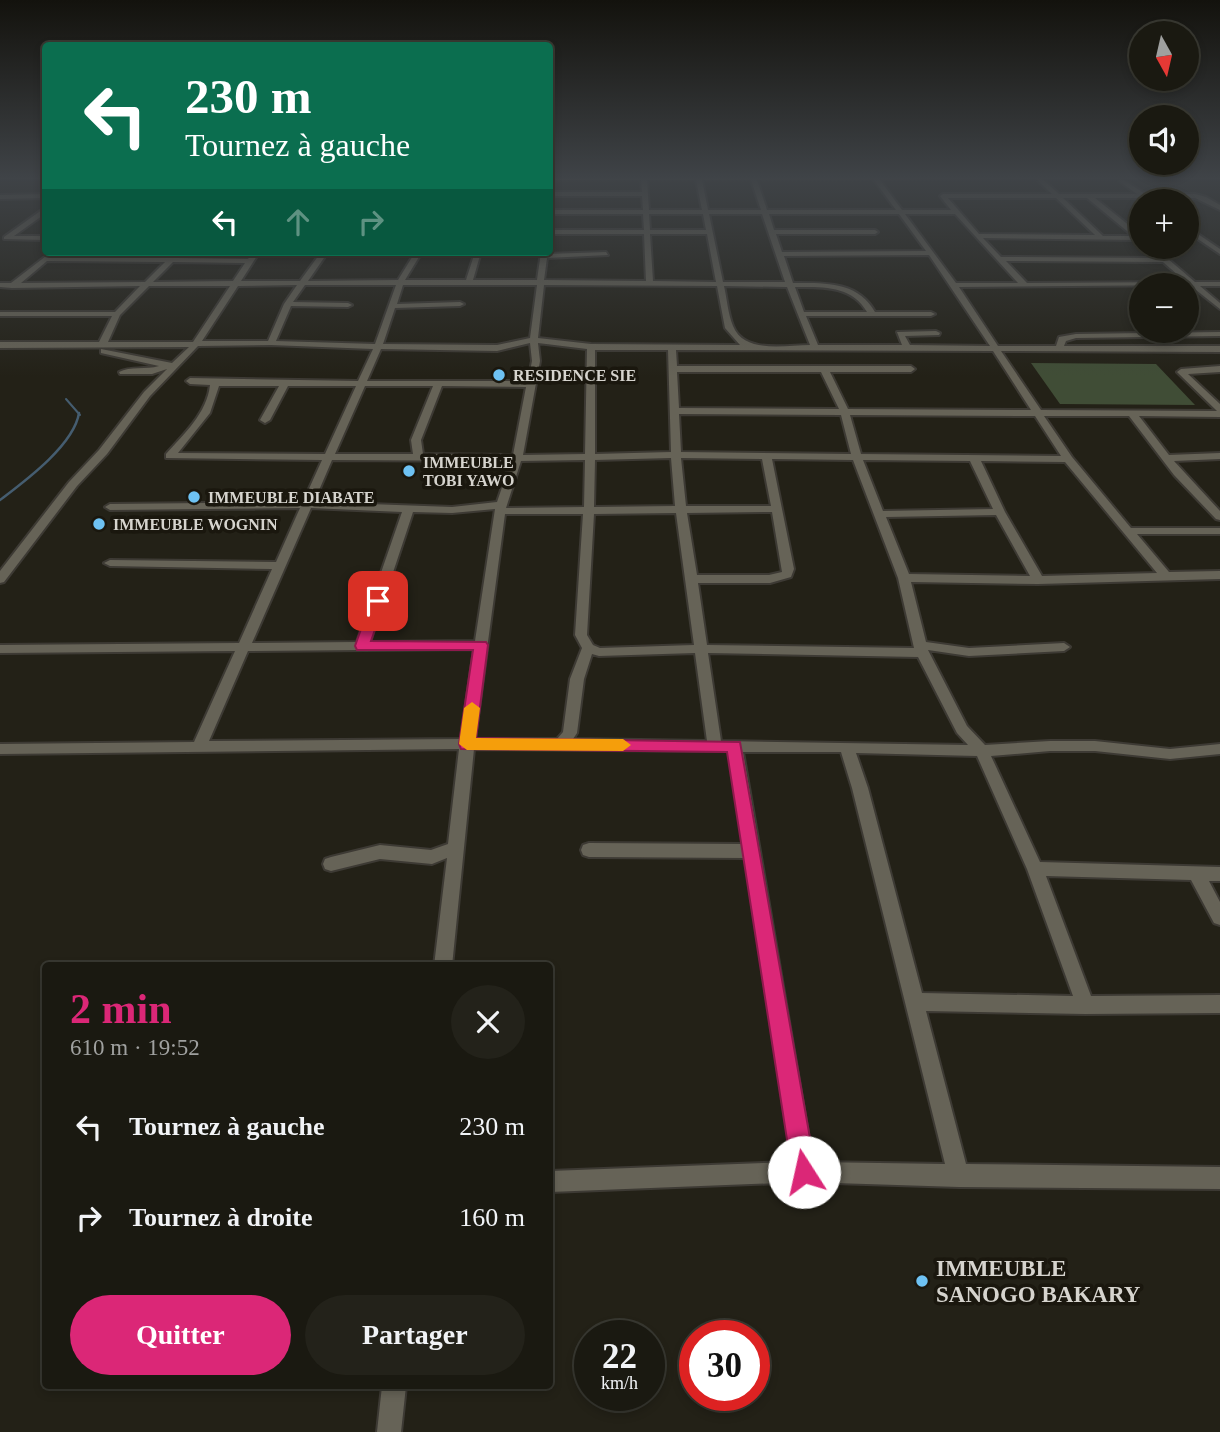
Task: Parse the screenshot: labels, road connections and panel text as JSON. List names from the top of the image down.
{
  "places": [
    "RESIDENCE SIE",
    "IMMEUBLE TOBI YAWO",
    "IMMEUBLE DIABATE",
    "IMMEUBLE WOGNIN",
    "IMMEUBLE SANOGO BAKARY"
  ],
  "north": "bottom",
  "page": {
    "map_buttons": ["+", "−"],
    "turn": ["230 m", "Tournez à gauche"],
    "heading": ["2 min", "610 m · 19:52"],
    "list": [
      {
        "name": "Tournez à gauche",
        "value": "230 m"
      },
      {
        "name": "Tournez à droite",
        "value": "160 m"
      }
    ],
    "buttons": ["Quitter", "Partager"],
    "speed": "22 km/h",
    "limit": "30"
  }
}
